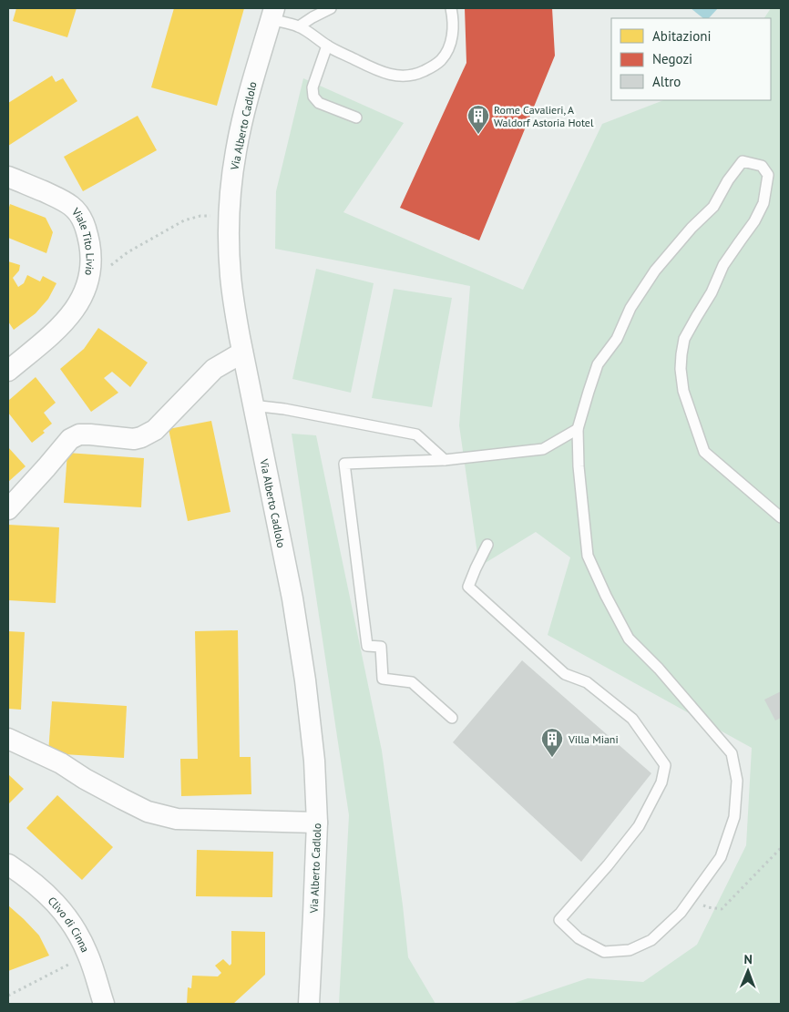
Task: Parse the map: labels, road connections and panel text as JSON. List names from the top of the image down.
{
  "streets": {
    "street": ["Via Alberto Cadlolo", "Viale Tito Livio", "Clivo di Cinna"]
  },
  "places": {
    "building": ["Rome Cavalieri, A Waldorf Astoria Hotel", "Villa Miani"]
  },
  "legend": ["Abitazioni", "Negozi", "Altro"],
  "north": "top"
}
